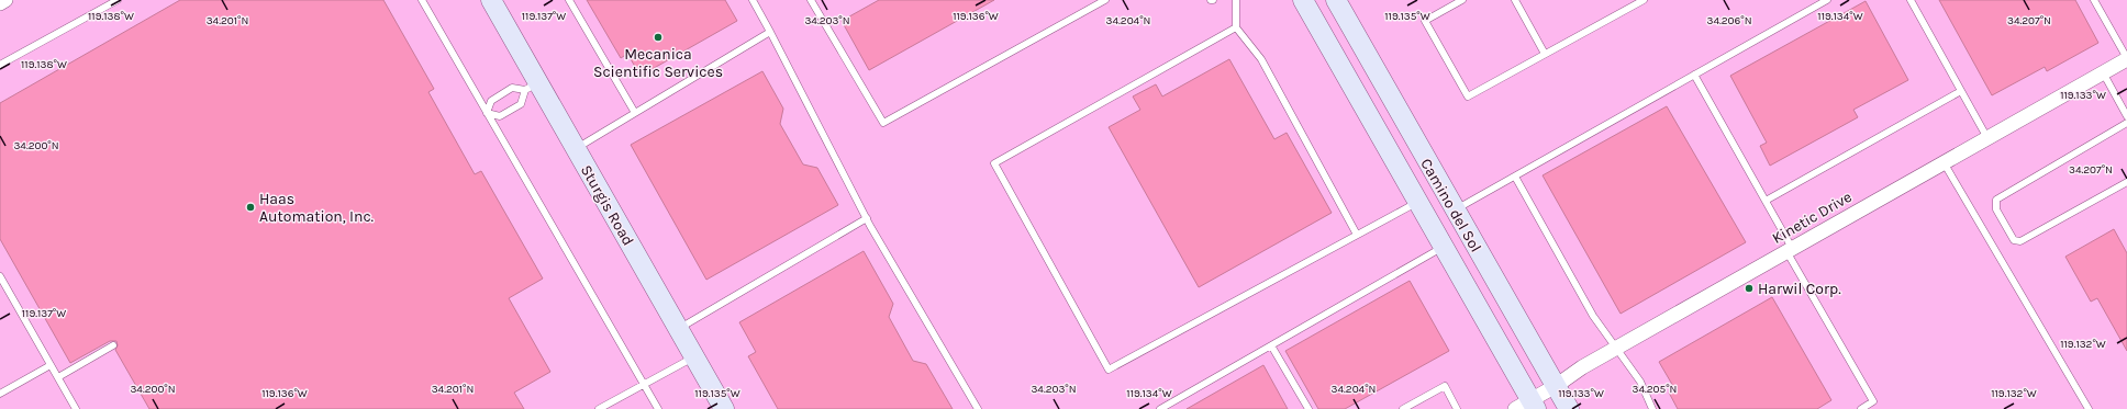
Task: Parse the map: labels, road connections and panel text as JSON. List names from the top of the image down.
{
  "streets": {
    "street": ["Sturgis Road", "Camino del Sol", "Kinetic Drive"]
  },
  "crossings": [
    ["Camino del Sol", "Kinetic Drive"]
  ],
  "places": ["Mecanica Scientific Services", "Haas Automation, Inc.", "Harwil Corp."],
  "coordinates": [
    "119.138°W",
    "119.137°W",
    "119.136°W",
    "119.135°W",
    "119.134°W",
    "34.201°N",
    "34.203°N",
    "34.204°N",
    "34.206°N",
    "34.207°N",
    "119.133°W",
    "34.200°N",
    "119.132°W",
    "34.205°N"
  ]
}
